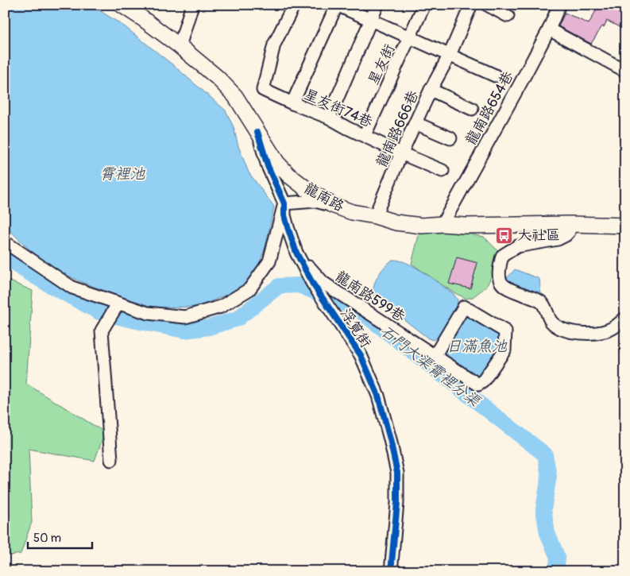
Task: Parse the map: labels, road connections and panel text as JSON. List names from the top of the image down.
{
  "streets": {
    "main road": ["龍南路"],
    "street": [
      "星友街",
      "星友街74巷",
      "龍南路654巷",
      "龍南路666巷",
      "龍南路599巷",
      "浮筧街"
    ]
  },
  "crossings": [
    ["星友街", "星友街74巷"],
    ["星友街74巷", "龍南路666巷"],
    ["龍南路654巷", "龍南路"],
    ["龍南路666巷", "龍南路"],
    ["龍南路", "浮筧街"],
    ["龍南路599巷", "浮筧街"]
  ],
  "water": ["霄裡池", "日滿魚池", "石門大渠霄裡分渠"],
  "places": {
    "bus stop": ["大社區"]
  },
  "scale_bar": "50 m"
}
